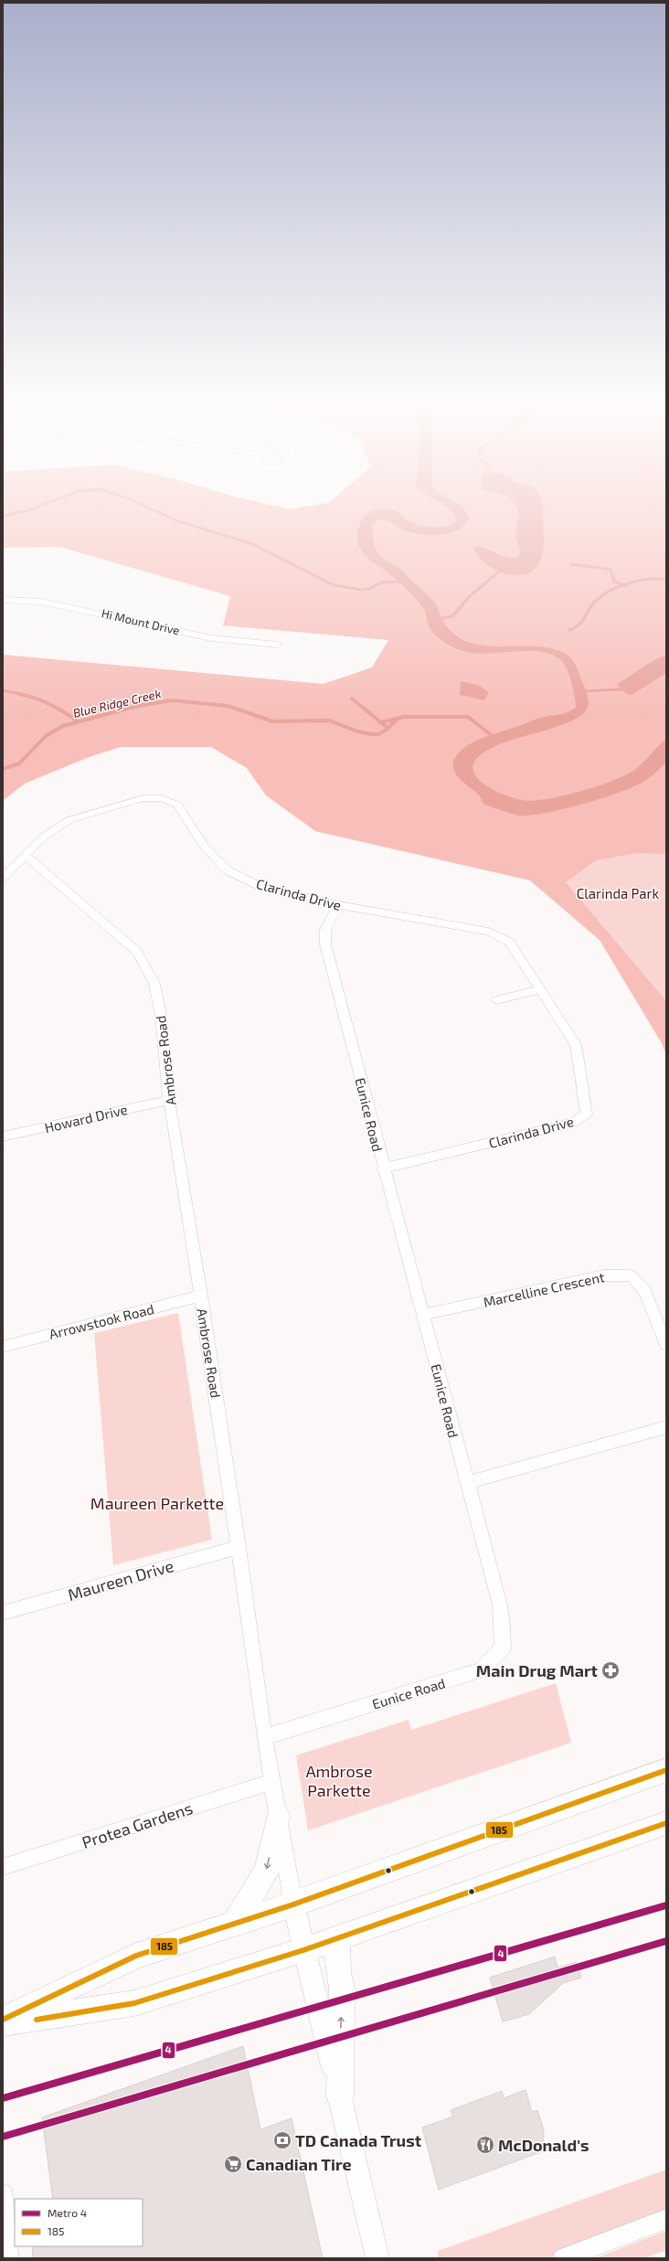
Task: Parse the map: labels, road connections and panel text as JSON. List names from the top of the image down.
{
  "streets": {
    "street": [
      "Hi Mount Drive",
      "Clarinda Drive",
      "Ambrose Road",
      "Eunice Road",
      "Howard Drive",
      "Marcelline Crescent",
      "Arrowstook Road",
      "Maureen Drive",
      "Protea Gardens"
    ]
  },
  "crossings": [
    ["Clarinda Drive", "Ambrose Road"],
    ["Clarinda Drive", "Eunice Road"],
    ["Ambrose Road", "Eunice Road"],
    ["Ambrose Road", "Howard Drive"],
    ["Ambrose Road", "Arrowstook Road"],
    ["Ambrose Road", "Maureen Drive"],
    ["Ambrose Road", "Protea Gardens"],
    ["Eunice Road", "Marcelline Crescent"]
  ],
  "water": ["Blue Ridge Creek"],
  "parks": ["Clarinda Park", "Maureen Parkette", "Ambrose Parkette"],
  "places": {
    "pharmacy": ["Main Drug Mart"],
    "bank": ["TD Canada Trust"],
    "restaurant": ["McDonald's"],
    "supermarket": ["Canadian Tire"]
  },
  "lines": ["transit line 185", "metro line 4"],
  "legend": ["Metro 4", "185"]
}
